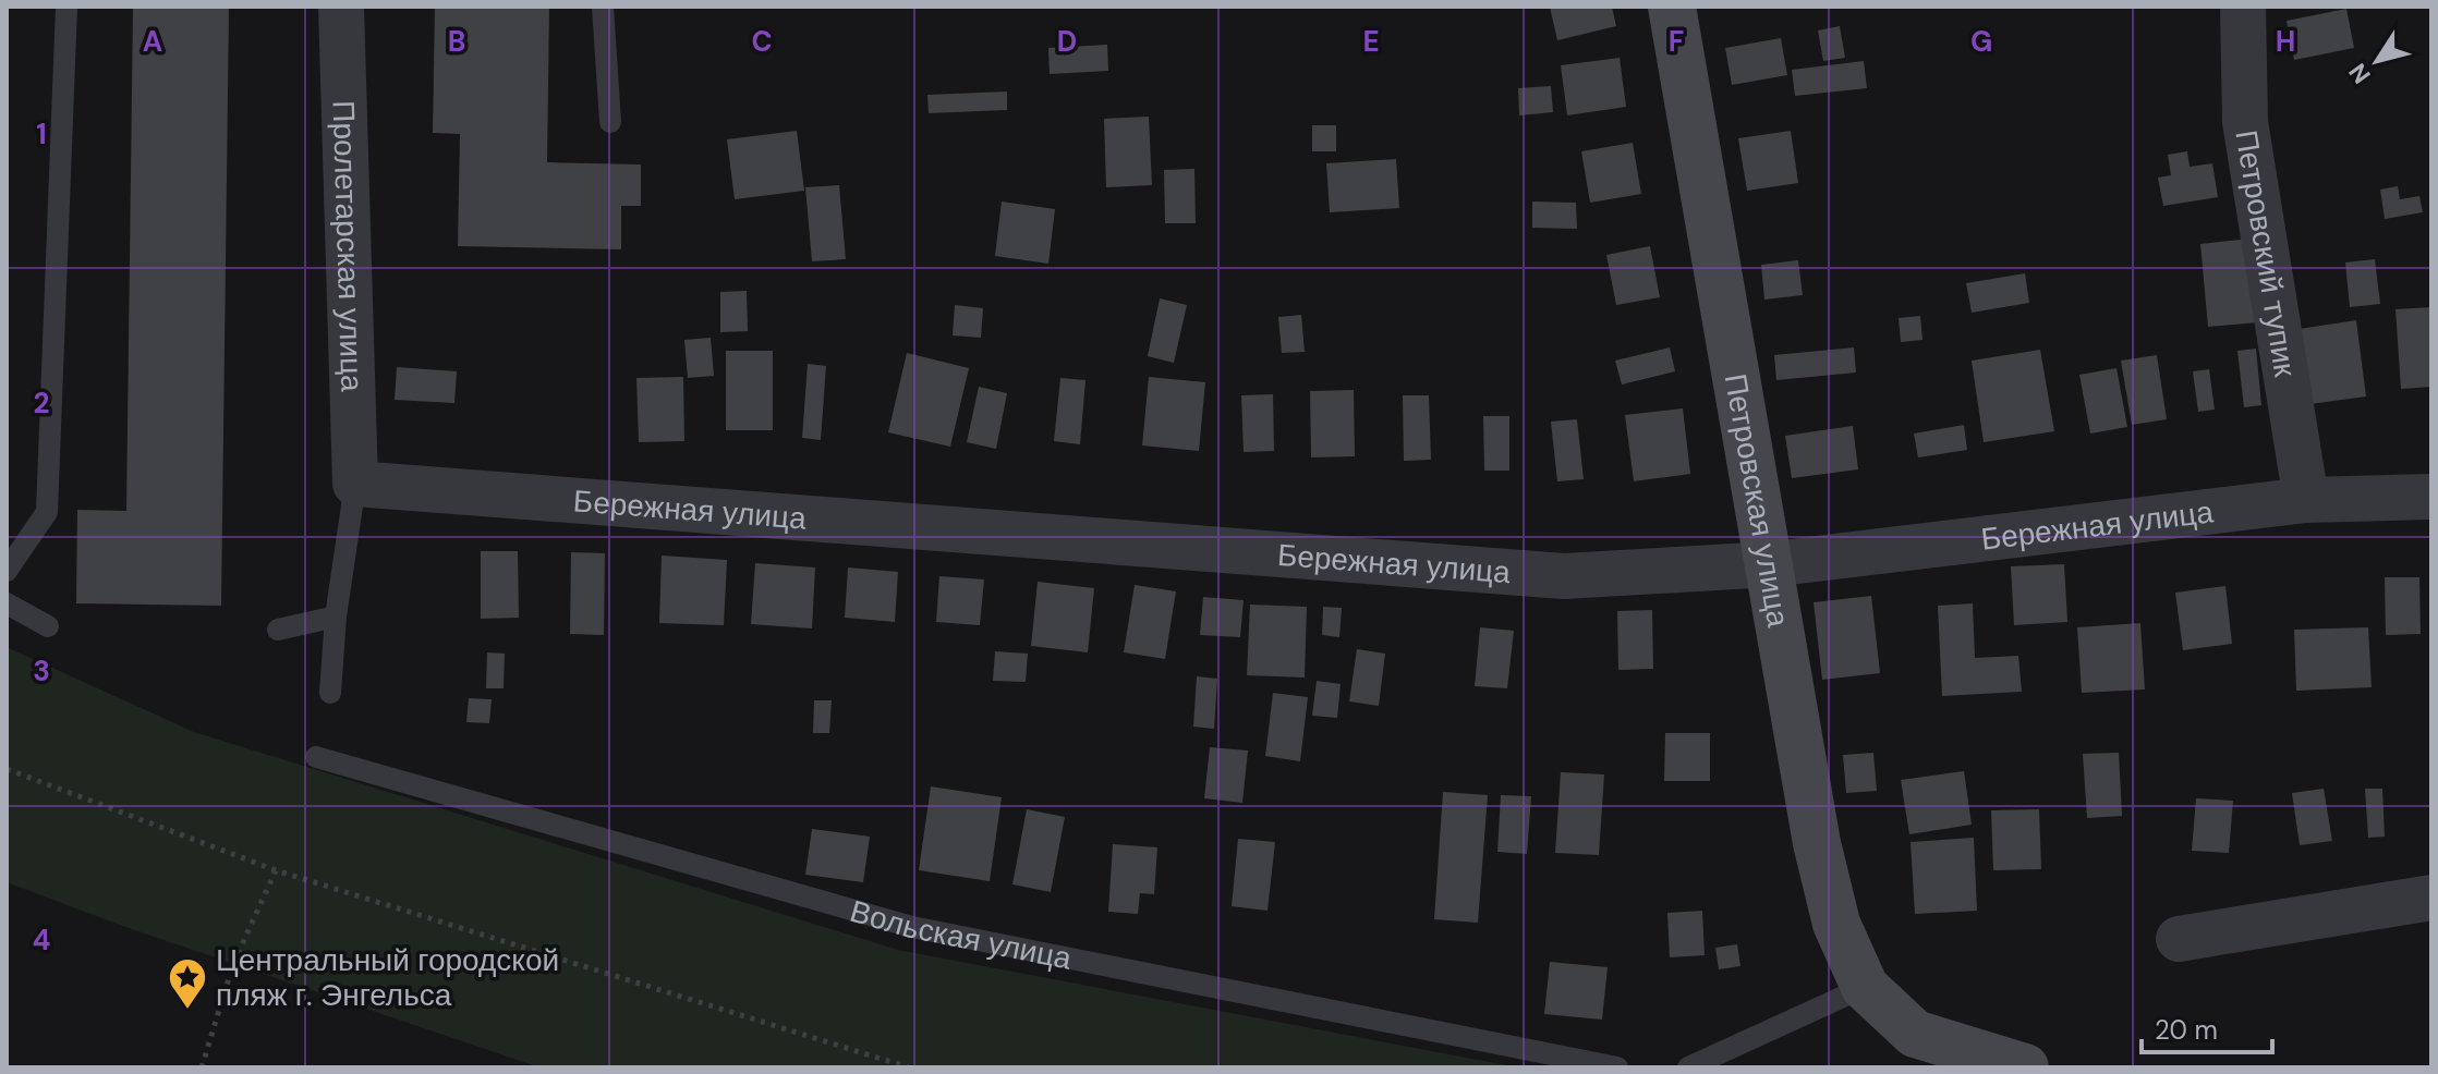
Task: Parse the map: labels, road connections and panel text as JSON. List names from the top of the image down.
{
  "streets": {
    "main road": ["Петровская улица"],
    "street": ["Пролетарская улица", "Петровский тупик", "Бережная улица"],
    "lane": ["Вольская улица"]
  },
  "crossings": [
    ["Пролетарская улица", "Бережная улица"],
    ["Петровский тупик", "Бережная улица"],
    ["Петровская улица", "Бережная улица"]
  ],
  "places": {
    "place": ["Центральный городской пляж г. Энгельса"]
  },
  "scale_bar": "20 m",
  "north": "bottom left",
  "grid": {
    "columns": [
      "A",
      "B",
      "C",
      "D",
      "E",
      "F",
      "G",
      "H"
    ],
    "rows": [
      "1",
      "2",
      "3",
      "4"
    ]
  }
}
